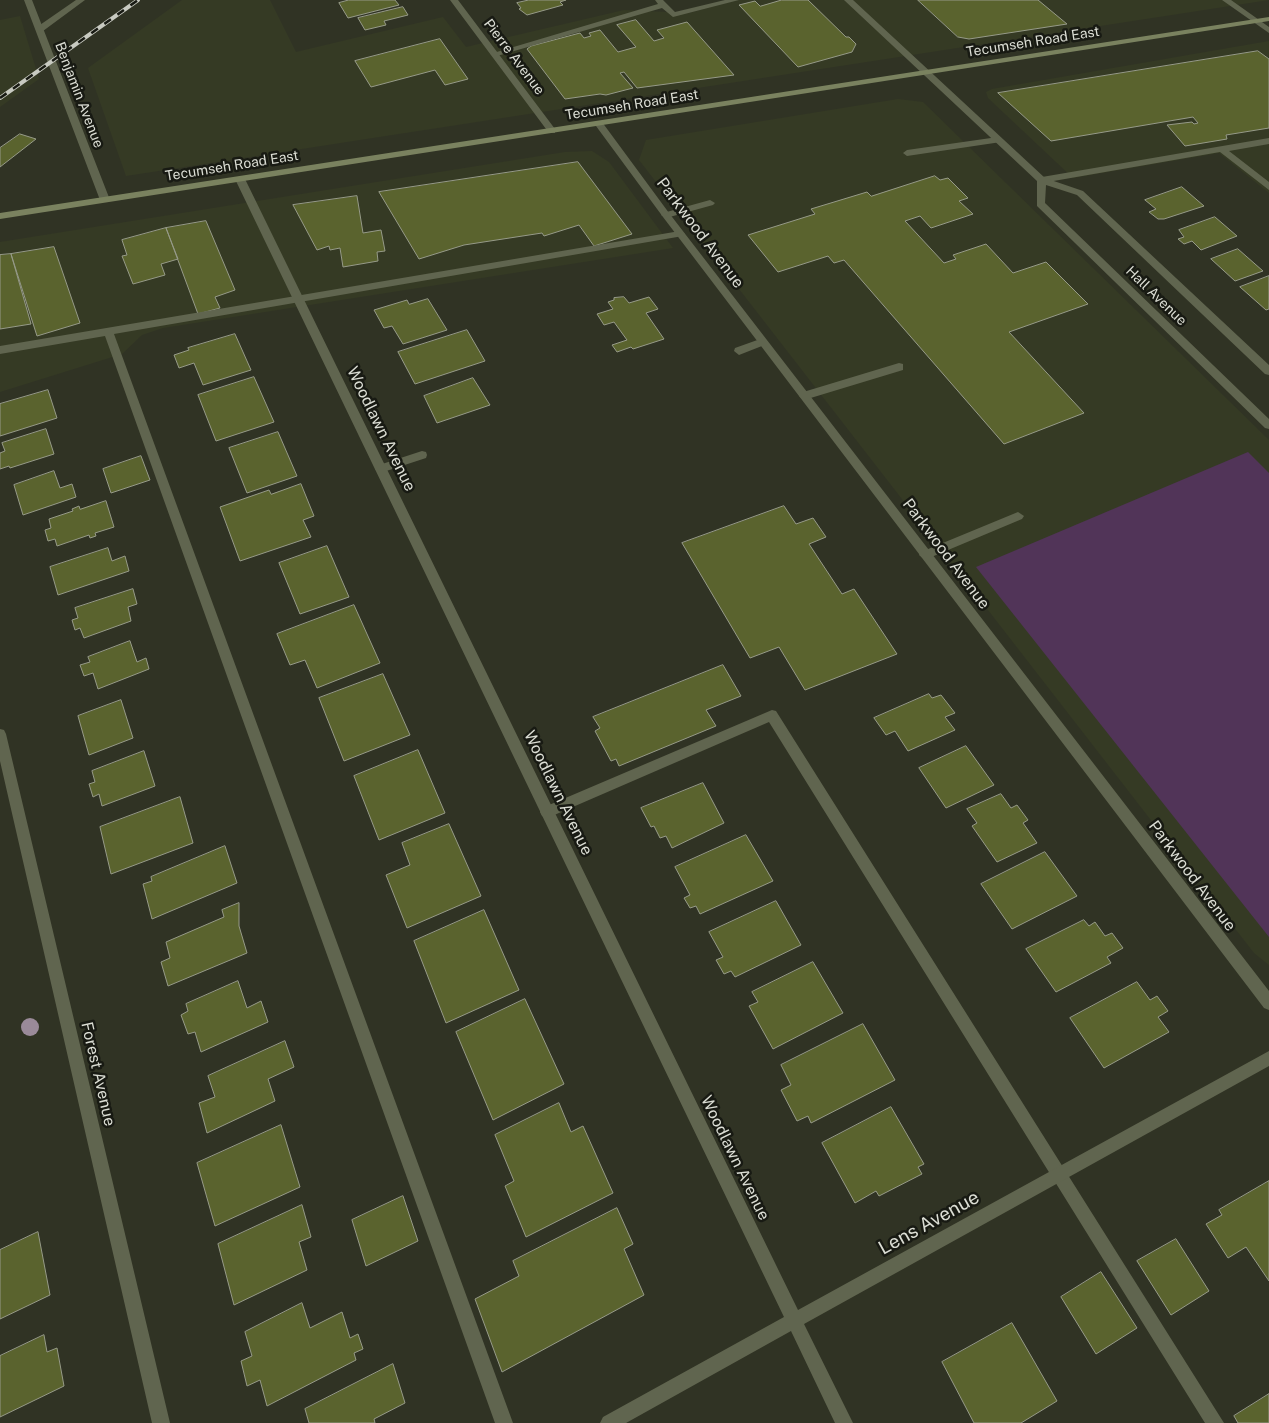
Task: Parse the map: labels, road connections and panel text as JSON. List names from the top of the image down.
{
  "streets": {
    "main road": ["Tecumseh Road East"],
    "street": [
      "Pierre Avenue",
      "Benjamin Avenue",
      "Parkwood Avenue",
      "Hall Avenue",
      "Woodlawn Avenue",
      "Forest Avenue",
      "Lens Avenue"
    ]
  },
  "crossings": [
    ["Tecumseh Road East", "Pierre Avenue"],
    ["Tecumseh Road East", "Benjamin Avenue"],
    ["Tecumseh Road East", "Parkwood Avenue"],
    ["Tecumseh Road East", "Hall Avenue"],
    ["Tecumseh Road East", "Woodlawn Avenue"],
    ["Woodlawn Avenue", "Lens Avenue"]
  ]
}
